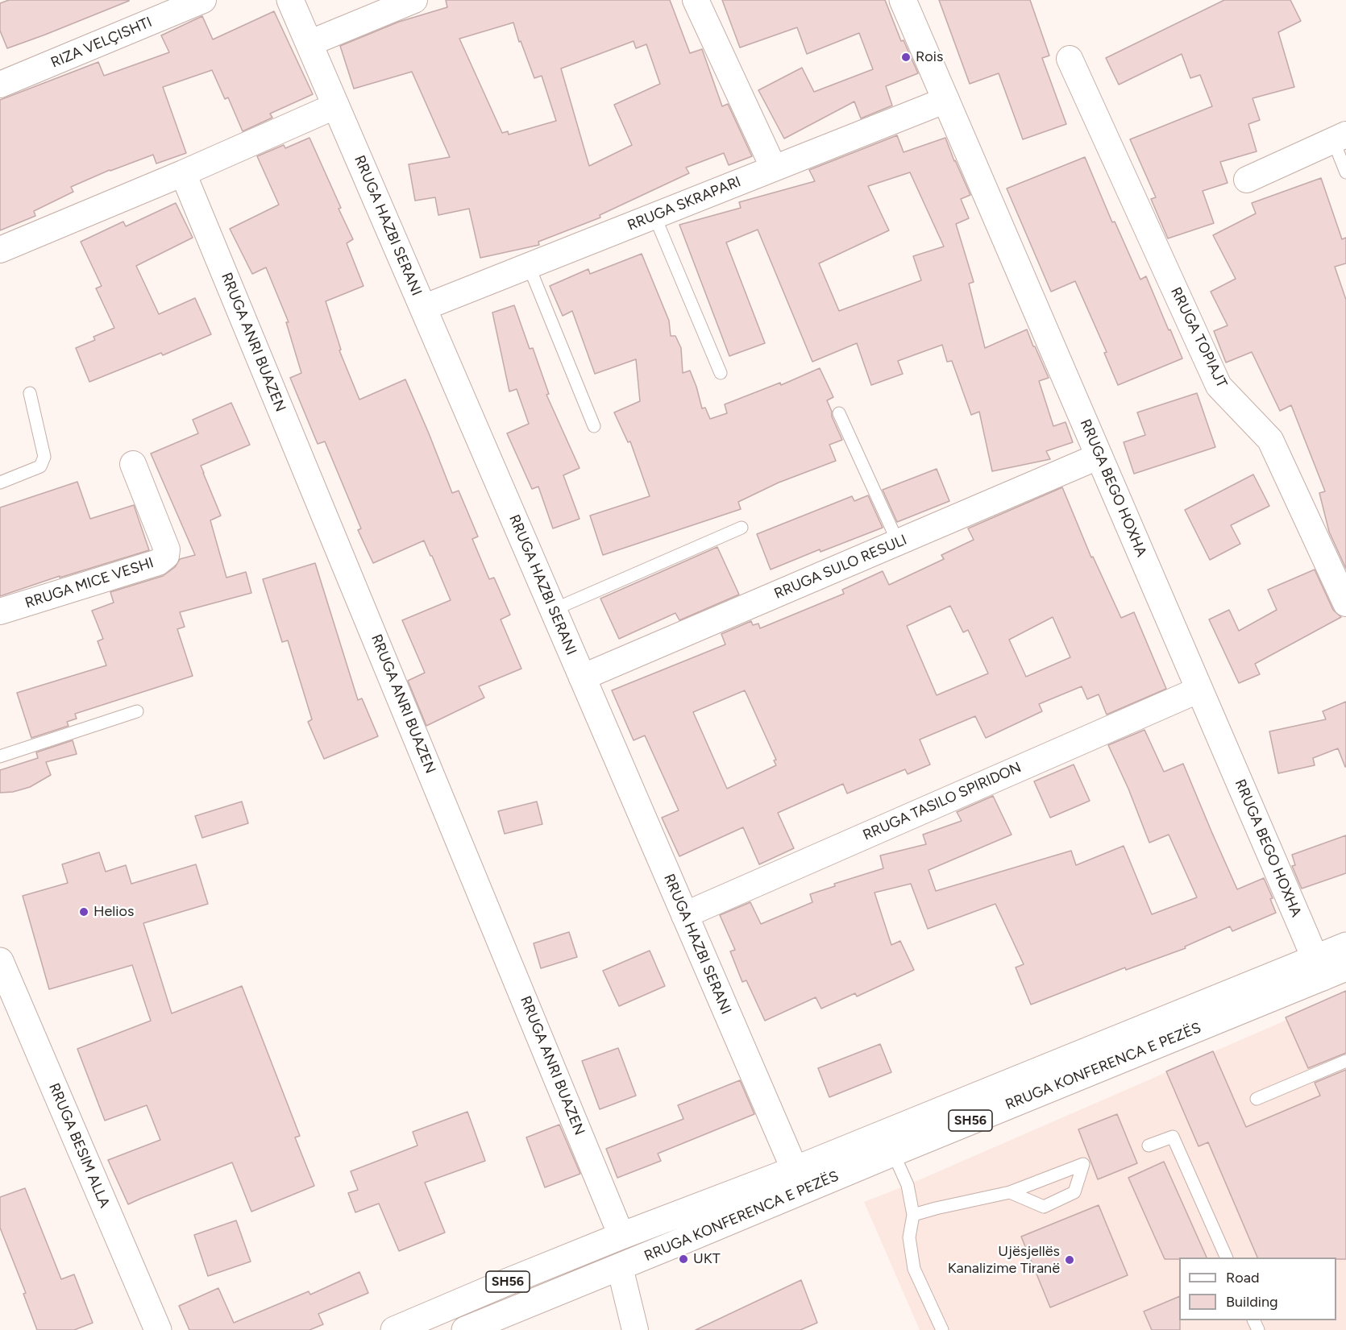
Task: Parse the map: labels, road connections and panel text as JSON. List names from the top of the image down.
{
  "streets": {
    "street": [
      "RIZA VELÇISHTI",
      "RRUGA SKRAPARI",
      "RRUGA HAZBI SERANI",
      "RRUGA TOPIAJT",
      "RRUGA ANRI BUAZEN",
      "RRUGA BEGO HOXHA",
      "RRUGA SULO RESULI",
      "RRUGA MICE VESHI",
      "RRUGA TASILO SPIRIDON",
      "RRUGA KONFERENCA E PEZËS",
      "SH56",
      "RRUGA BESIM ALLA"
    ]
  },
  "crossings": [
    ["RRUGA SKRAPARI", "RRUGA HAZBI SERANI"],
    ["RRUGA SKRAPARI", "RRUGA BEGO HOXHA"],
    ["RRUGA HAZBI SERANI", "RRUGA SULO RESULI"],
    ["RRUGA HAZBI SERANI", "RRUGA TASILO SPIRIDON"],
    ["RRUGA HAZBI SERANI", "RRUGA KONFERENCA E PEZËS"],
    ["RRUGA ANRI BUAZEN", "RRUGA KONFERENCA E PEZËS"],
    ["RRUGA ANRI BUAZEN", "SH56"],
    ["RRUGA BEGO HOXHA", "RRUGA SULO RESULI"],
    ["RRUGA BEGO HOXHA", "RRUGA TASILO SPIRIDON"],
    ["RRUGA BEGO HOXHA", "RRUGA KONFERENCA E PEZËS"],
    ["RRUGA KONFERENCA E PEZËS", "SH56"]
  ],
  "places": [
    "Rois",
    "Helios",
    "UKT",
    "Ujësjellës Kanalizime Tiranë"
  ],
  "legend": ["Road", "Building"]
}
